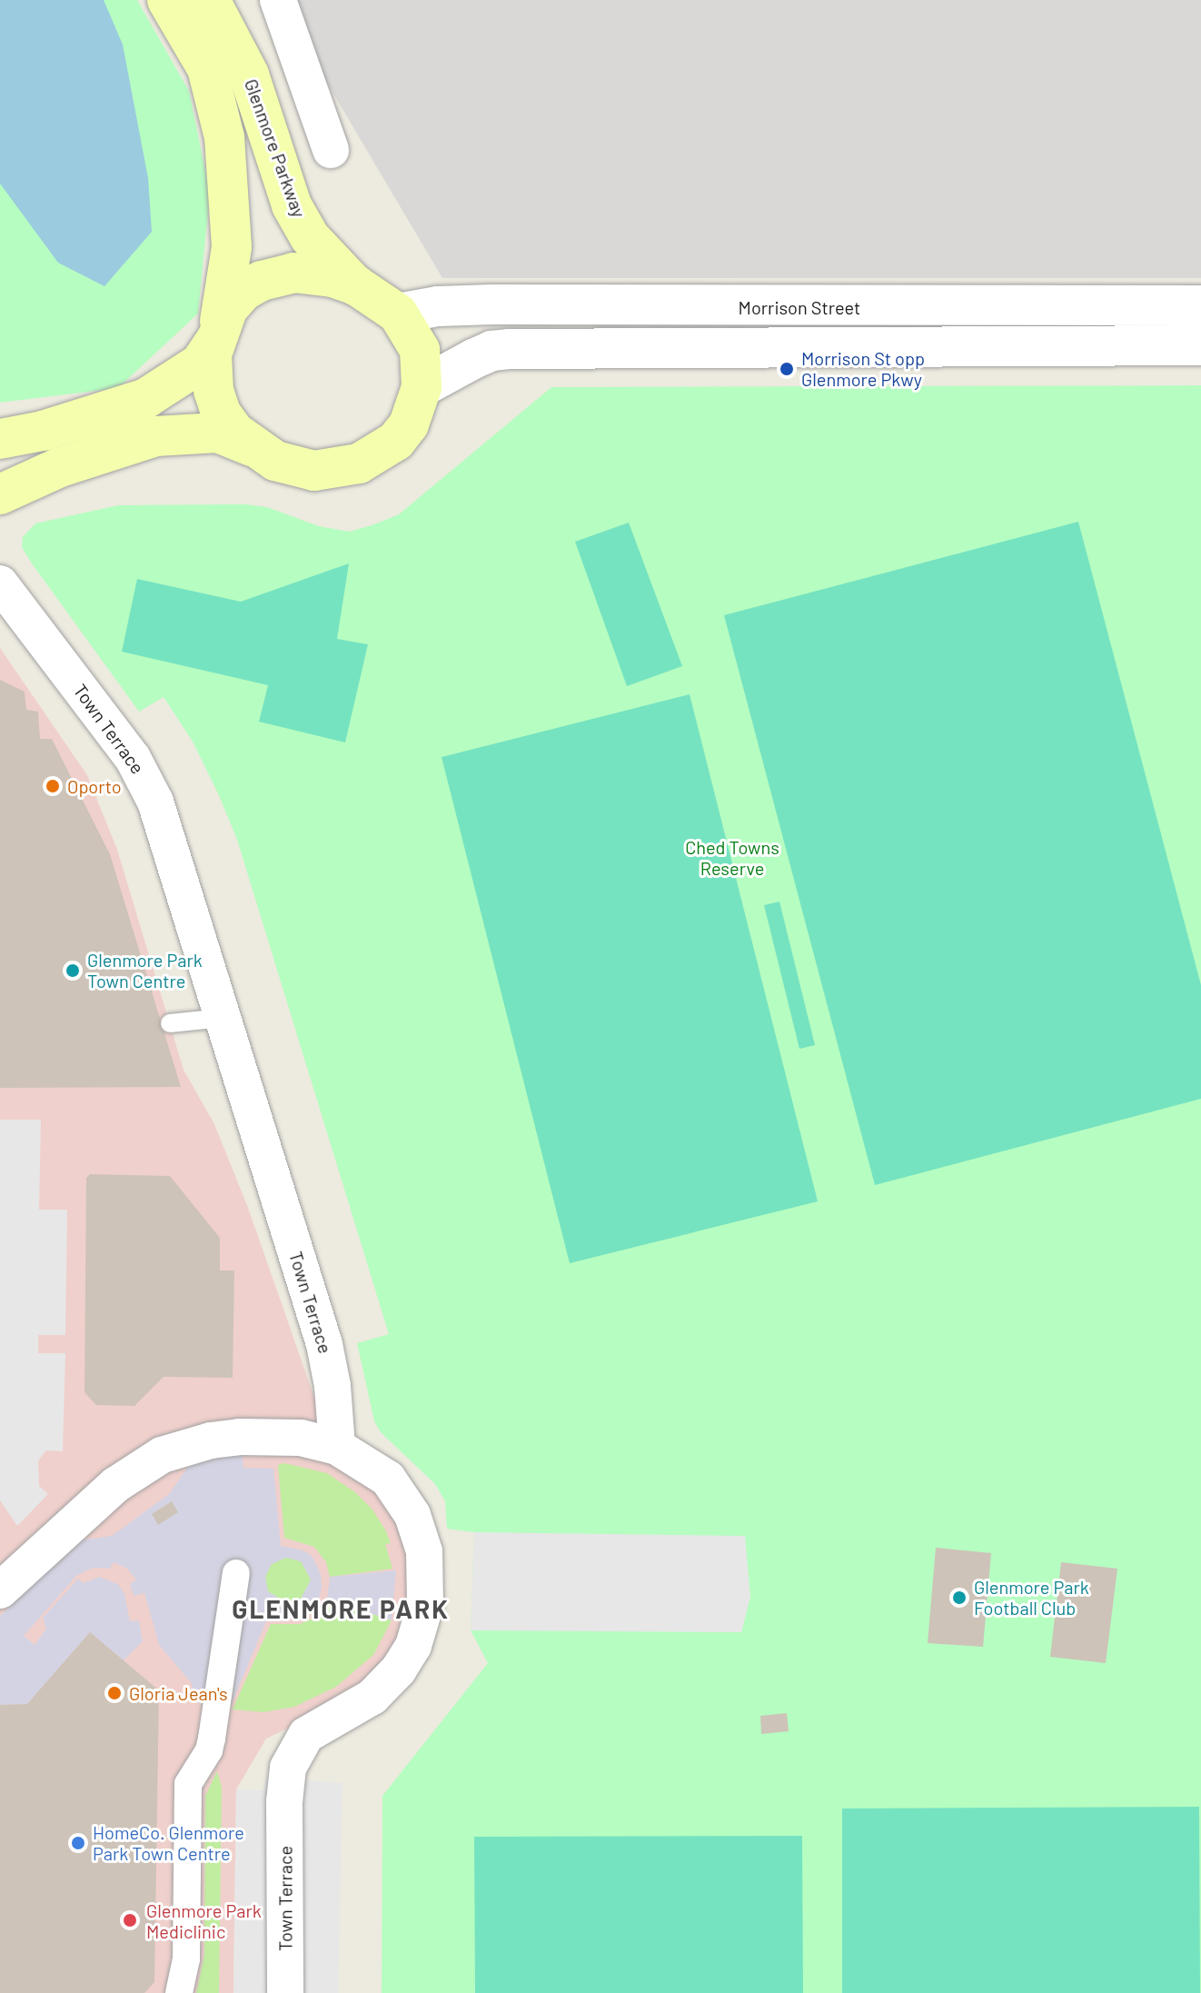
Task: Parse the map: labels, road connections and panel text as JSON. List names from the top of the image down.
{
  "streets": {
    "main road": ["Glenmore Parkway"],
    "street": ["Morrison Street", "Town Terrace"]
  },
  "crossings": [
    ["Glenmore Parkway", "Morrison Street"]
  ],
  "districts": ["GLENMORE PARK"],
  "parks": ["Ched Towns Reserve"],
  "places": [
    "Morrison St opp Glenmore Pkwy",
    "Oporto",
    "Glenmore Park Town Centre",
    "Glenmore Park Football Club",
    "Gloria Jean's",
    "HomeCo. Glenmore Park Town Centre",
    "Glenmore Park Mediclinic"
  ]
}
